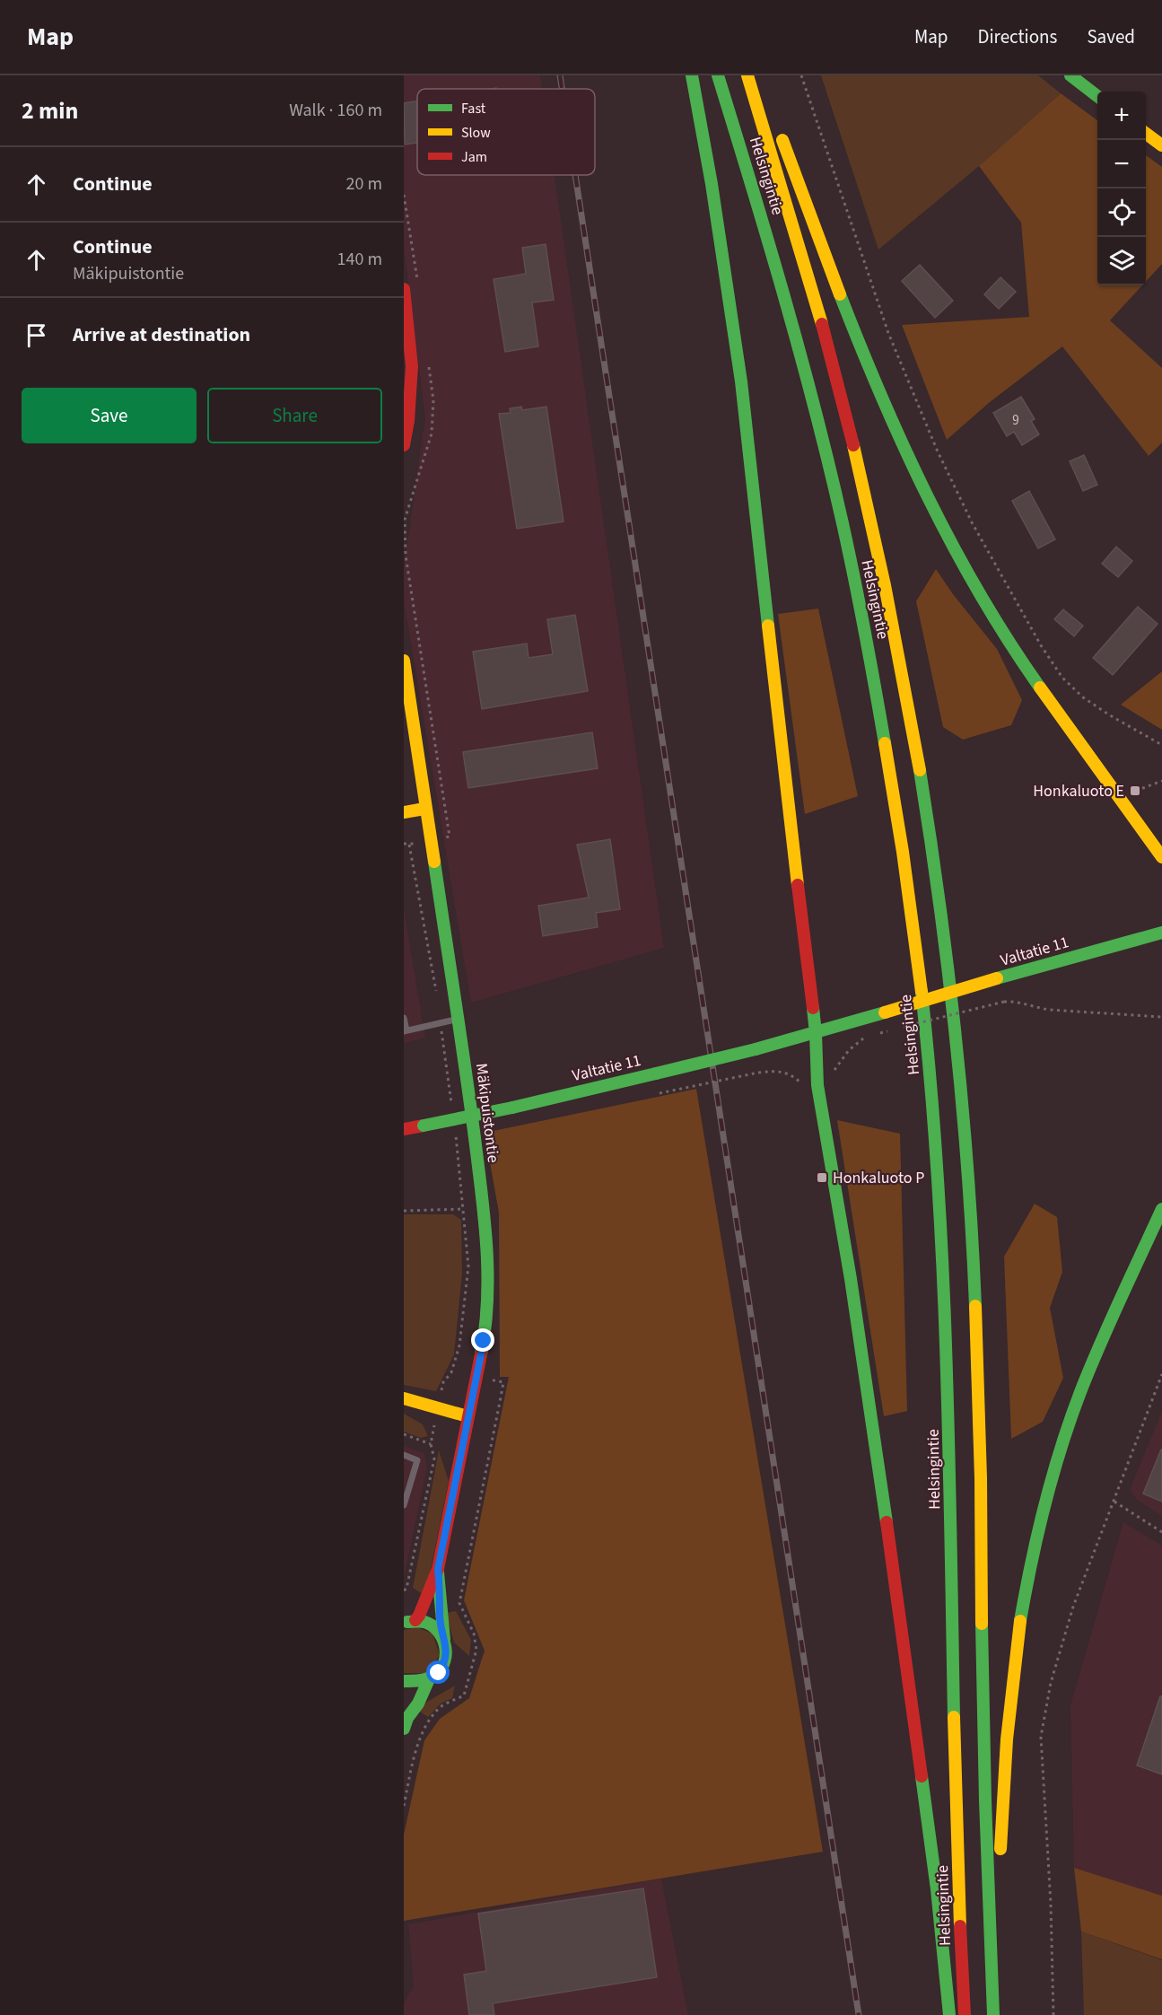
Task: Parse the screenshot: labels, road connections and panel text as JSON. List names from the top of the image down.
{
  "streets": {
    "main road": ["Helsingintie", "Valtatie 11", "Mäkipuistontie"]
  },
  "places": {
    "transit": ["Honkaluoto E", "Honkaluoto P"]
  },
  "house_numbers": ["9"],
  "legend": ["Fast", "Slow", "Jam"],
  "page": {
    "header": "Map",
    "nav": ["Map", "Directions", "Saved"],
    "heading": ["2 min", "Walk · 160 m"],
    "map_buttons": ["+", "−"],
    "list": [
      ["Continue", "20 m"],
      ["Continue", "Mäkipuistontie", "140 m"],
      "Arrive at destination"
    ],
    "buttons": ["Save", "Share"]
  }
}
